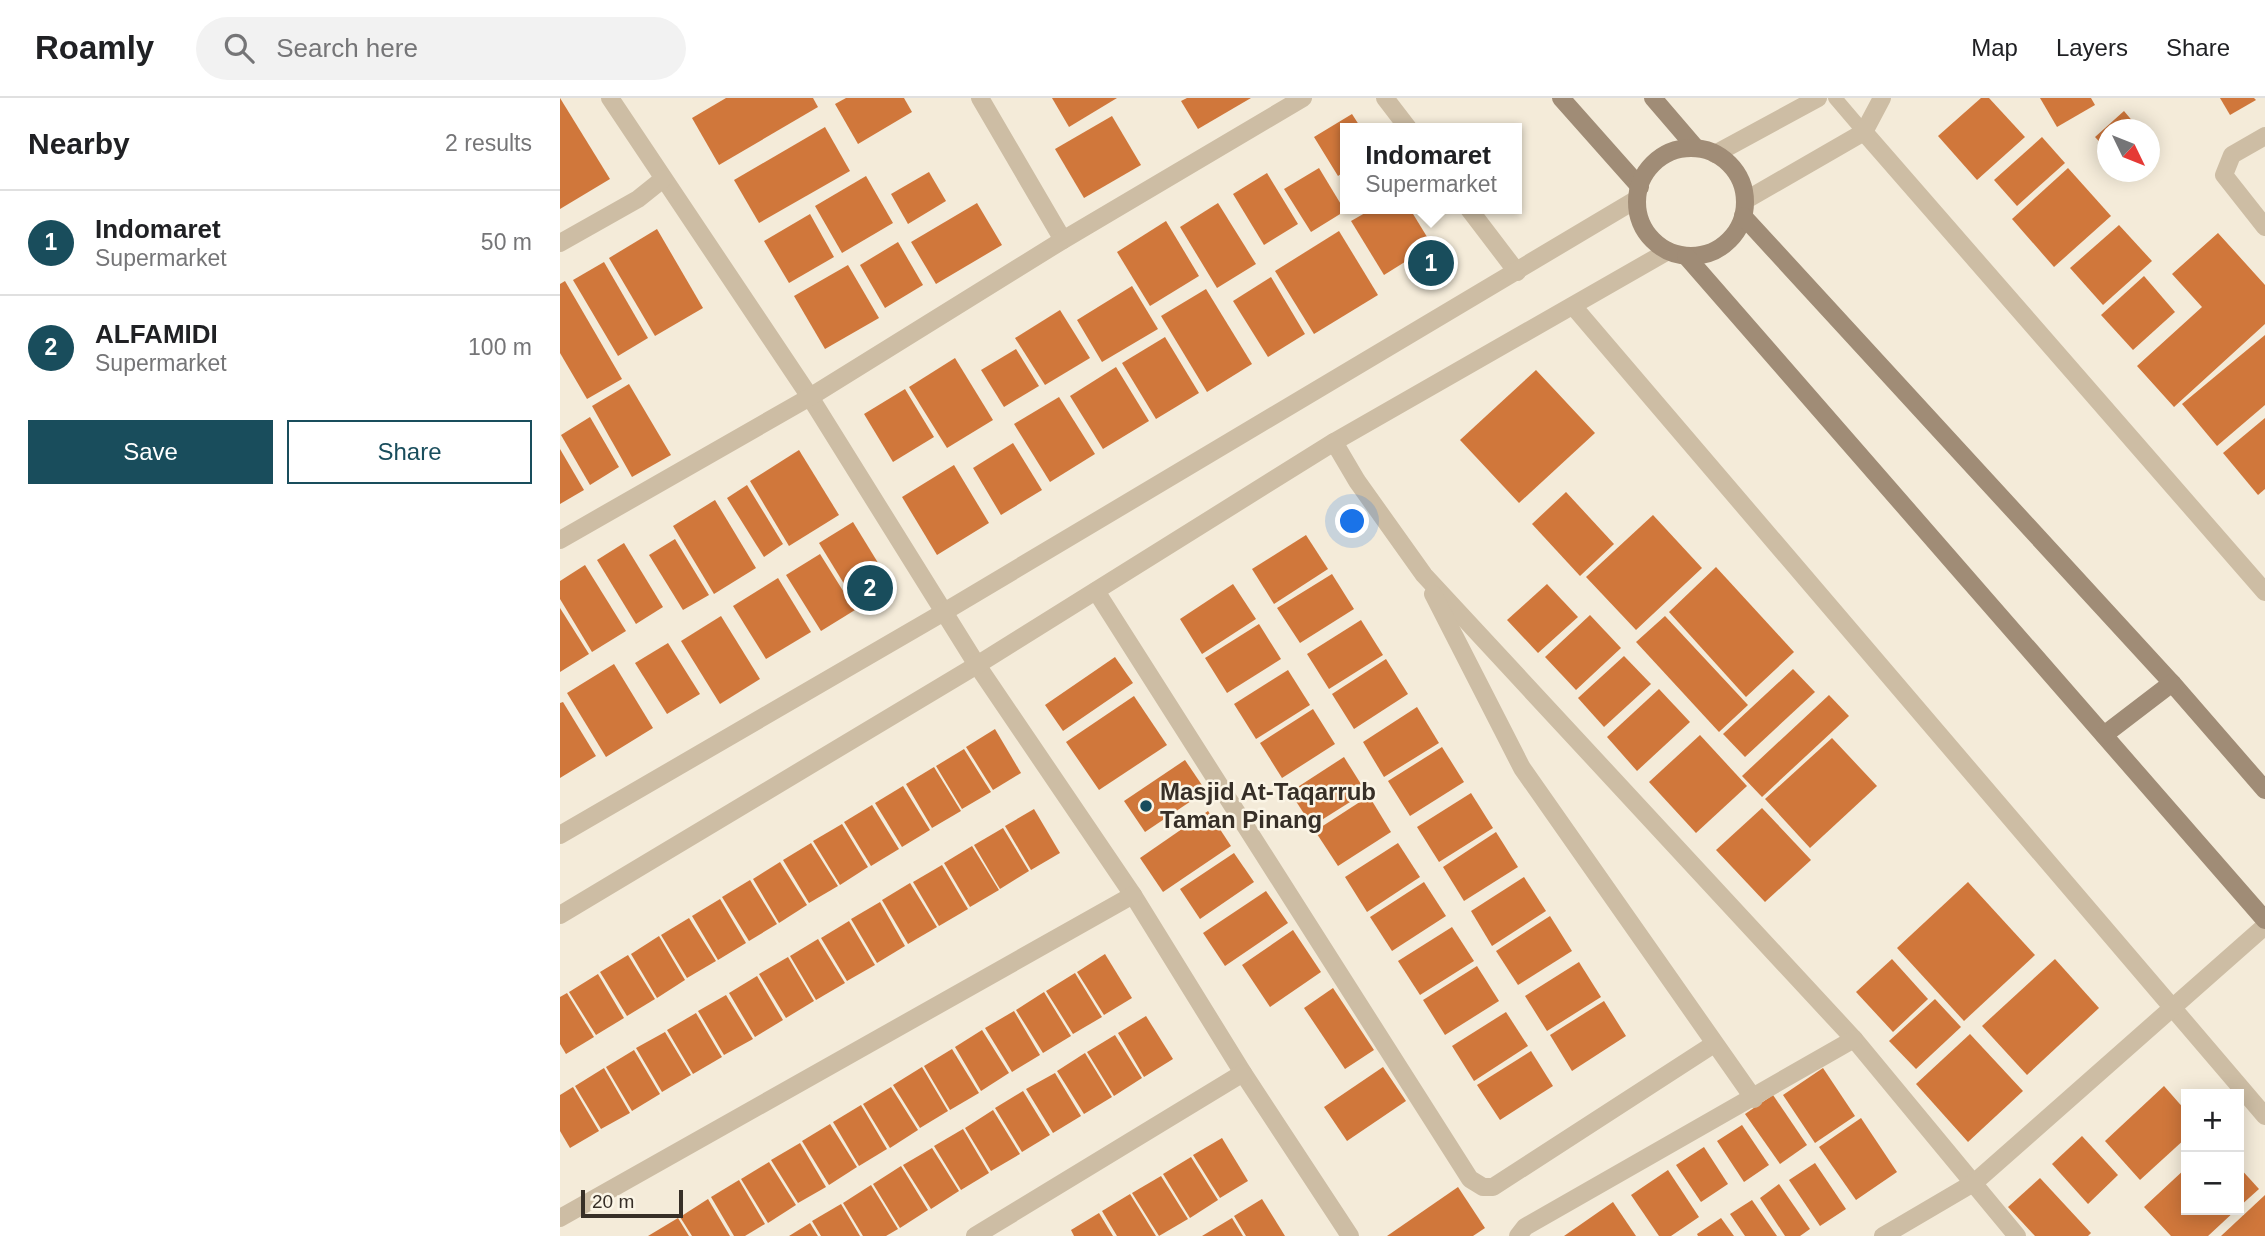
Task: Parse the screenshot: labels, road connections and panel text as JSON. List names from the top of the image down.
{
  "places": ["Masjid At-Taqarrub Taman Pinang"],
  "scale_bar": "20 m",
  "north": "bottom right",
  "page": {
    "header": "Roamly",
    "search": "Search here",
    "nav": ["Map", "Layers", "Share"],
    "heading": ["Nearby", "2 results"],
    "popup": ["Indomaret", "Supermarket"],
    "list": [
      {
        "mark": "1",
        "name": "Indomaret",
        "note": "Supermarket",
        "value": "50 m"
      },
      {
        "mark": "2",
        "name": "ALFAMIDI",
        "note": "Supermarket",
        "value": "100 m"
      }
    ],
    "pins": ["1", "2"],
    "buttons": ["Save", "Share"],
    "map_buttons": ["+", "−"],
    "scale": "20 m"
  }
}
